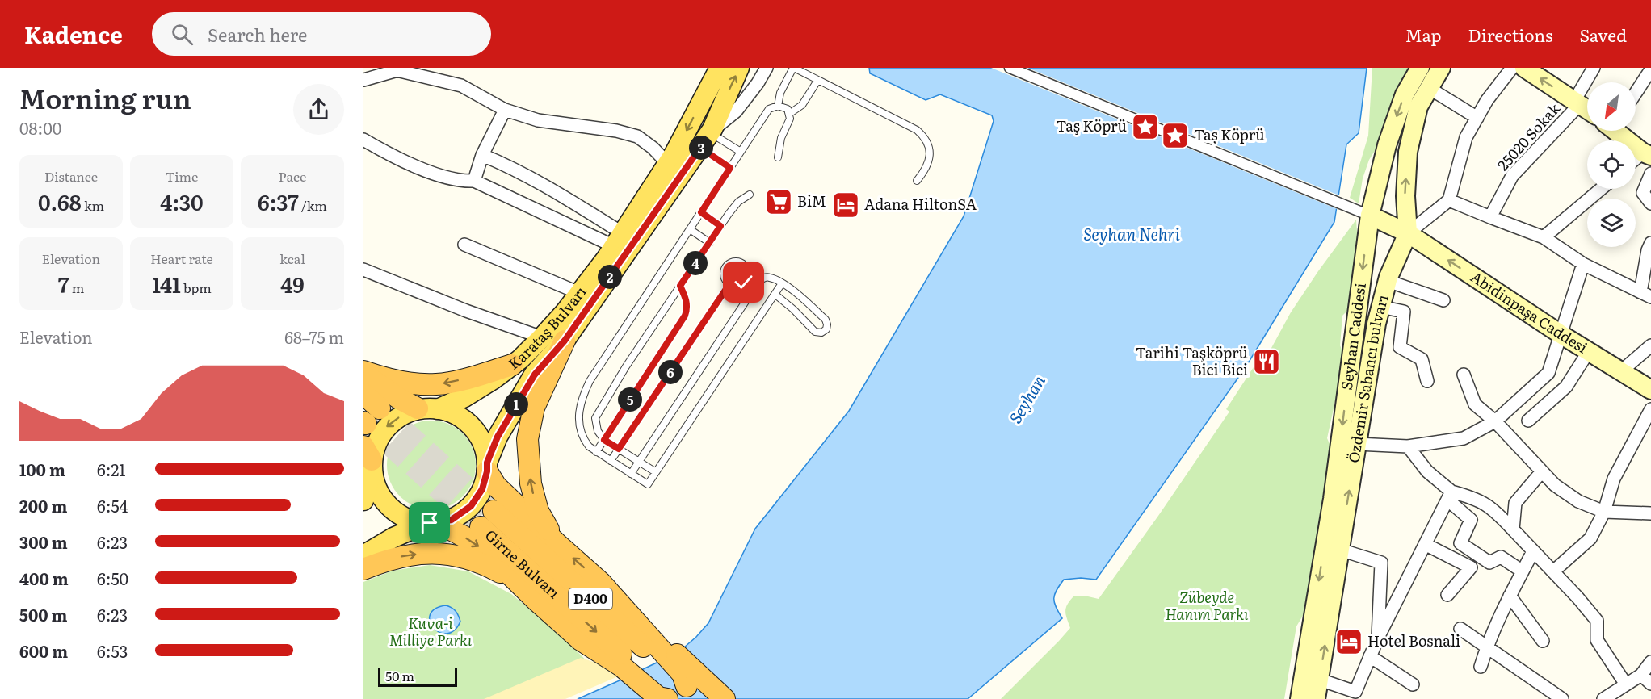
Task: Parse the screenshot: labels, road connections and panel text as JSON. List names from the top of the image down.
{
  "streets": {
    "highway": ["Girne Bulvarı", "D400"],
    "main road": [
      "Abidinpaşa Caddesi",
      "Karataş Bulvarı",
      "Seyhan Caddesi",
      "Özdemir Sabancı bulvarı"
    ],
    "street": ["25020 Sokak"]
  },
  "crossings": [
    ["Abidinpaşa Caddesi", "Seyhan Caddesi"],
    ["Abidinpaşa Caddesi", "Özdemir Sabancı bulvarı"]
  ],
  "one_way": ["Abidinpaşa Caddesi", "Seyhan Caddesi", "Özdemir Sabancı bulvarı"],
  "water": ["Seyhan Nehri", "Seyhan"],
  "parks": ["Zübeyde Hanım Parkı", "Kuva-i Milliye Parkı"],
  "places": {
    "place": ["Taş Köprü", "Taș Köprü"],
    "supermarket": ["BiM"],
    "hotel": ["Adana HiltonSA", "Hotel Bosnali"],
    "restaurant": ["Tarihi Taşköprü Bici Bici"]
  },
  "scale_bar": "50 m",
  "north": "bottom left",
  "page": {
    "header": "Kadence",
    "search": "Search here",
    "nav": ["Map", "Directions", "Saved"],
    "heading": ["Morning run", "08:00"],
    "pins": [
      "3",
      "4",
      "2",
      "6",
      "5",
      "1"
    ],
    "stats": [
      ["Distance", "0.68 km"],
      ["Time", "4:30"],
      ["Pace", "6:37 /km"],
      ["Elevation", "7 m"],
      ["Heart rate", "141 bpm"],
      ["kcal", "49"]
    ],
    "chart": ["Elevation", "68–75 m"],
    "list": [
      {
        "name": "100 m",
        "note": "6:21"
      },
      {
        "name": "200 m",
        "note": "6:54"
      },
      {
        "name": "300 m",
        "note": "6:23"
      },
      {
        "name": "400 m",
        "note": "6:50"
      },
      {
        "name": "500 m",
        "note": "6:23"
      },
      {
        "name": "600 m",
        "note": "6:53"
      }
    ],
    "scale": "50 m"
  }
}
